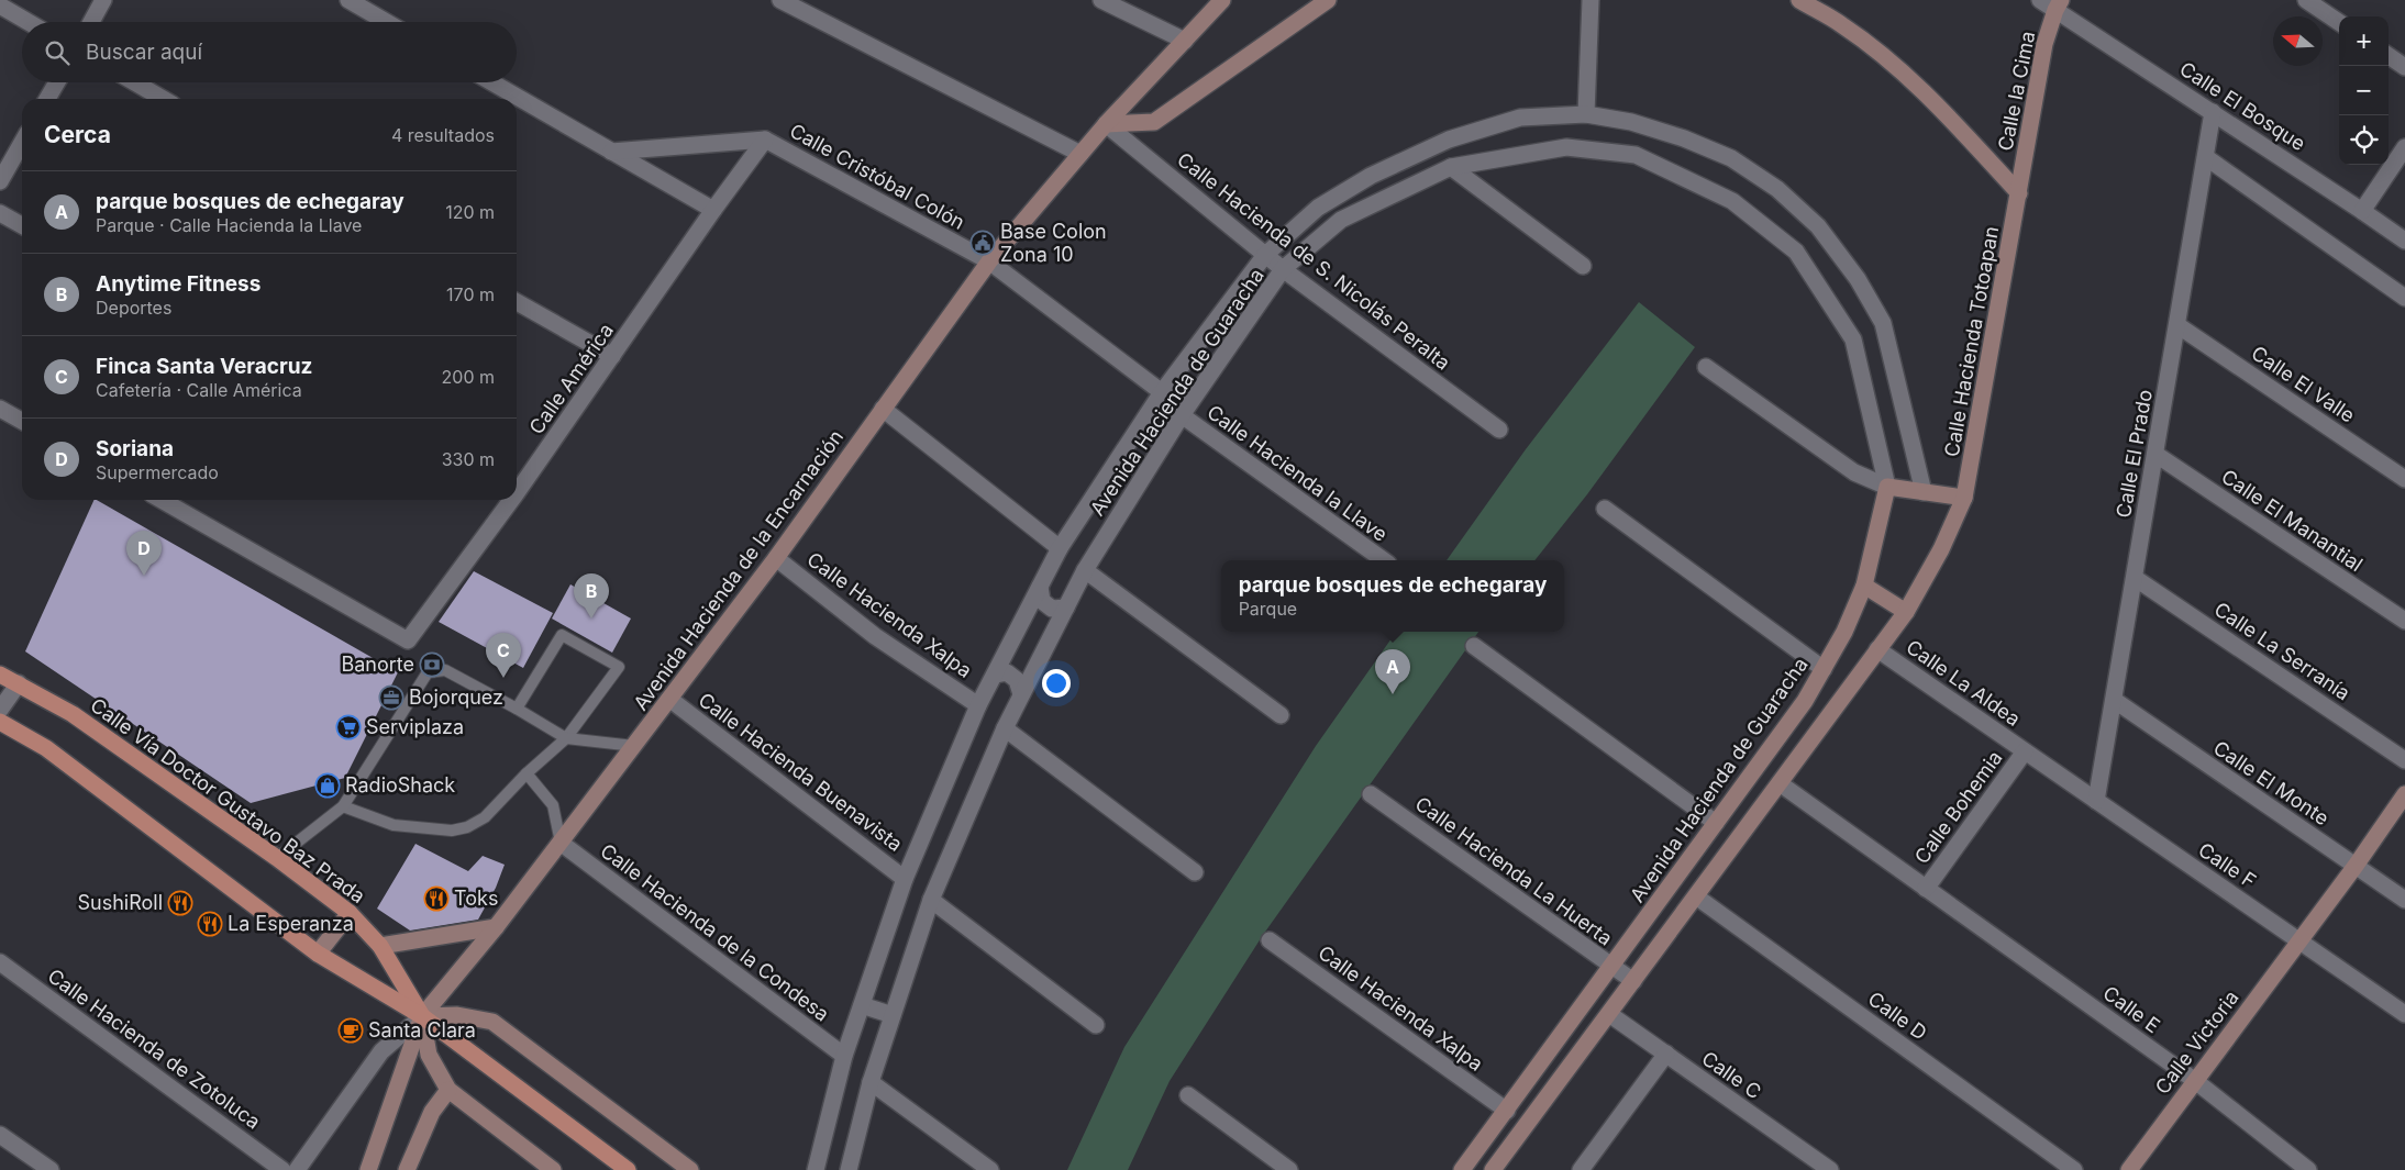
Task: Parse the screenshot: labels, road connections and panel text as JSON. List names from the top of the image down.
{
  "streets": {
    "main road": [
      "Calle la Cima",
      "Calle Hacienda Totoapan",
      "Avenida Hacienda de Guaracha",
      "Avenida Hacienda de la Encarnación",
      "Calle Vía Doctor Gustavo Baz Prada",
      "Calle Victoria"
    ],
    "street": [
      "Calle El Bosque",
      "Calle Cristóbal Colón",
      "Calle Hacienda de S. Nicolás Peralta",
      "Calle América",
      "Calle El Valle",
      "Calle El Prado",
      "Calle Hacienda la Llave",
      "Calle El Manantial",
      "Calle Hacienda Xalpa",
      "Calle La Serranía",
      "Calle La Aldea",
      "Calle Hacienda Buenavista",
      "Calle El Monte",
      "Calle Bohemia",
      "Calle F",
      "Calle Hacienda La Huerta",
      "Calle Hacienda de la Condesa",
      "Calle E",
      "Calle D",
      "Calle Hacienda de Zotoluca",
      "Calle C"
    ]
  },
  "crossings": [
    ["Calle la Cima", "Calle El Bosque"],
    ["Calle la Cima", "Calle Hacienda Totoapan"],
    ["Calle El Bosque", "Calle El Prado"],
    ["Calle Cristóbal Colón", "Calle América"],
    ["Calle Cristóbal Colón", "Avenida Hacienda de la Encarnación"],
    ["Calle Hacienda de S. Nicolás Peralta", "Avenida Hacienda de Guaracha"],
    ["Calle Hacienda de S. Nicolás Peralta", "Avenida Hacienda de la Encarnación"],
    ["Calle El Valle", "Calle El Prado"],
    ["Avenida Hacienda de Guaracha", "Calle Hacienda la Llave"],
    ["Avenida Hacienda de Guaracha", "Calle Hacienda Xalpa"],
    ["Avenida Hacienda de Guaracha", "Calle Hacienda Buenavista"],
    ["Avenida Hacienda de Guaracha", "Calle Hacienda La Huerta"],
    ["Avenida Hacienda de Guaracha", "Calle Hacienda de la Condesa"],
    ["Calle El Prado", "Calle El Manantial"],
    ["Calle El Prado", "Calle La Serranía"],
    ["Calle El Prado", "Calle El Monte"],
    ["Calle El Prado", "Calle F"],
    ["Avenida Hacienda de la Encarnación", "Calle Hacienda Xalpa"],
    ["Avenida Hacienda de la Encarnación", "Calle Hacienda Buenavista"],
    ["Avenida Hacienda de la Encarnación", "Calle Vía Doctor Gustavo Baz Prada"],
    ["Avenida Hacienda de la Encarnación", "Calle Hacienda de la Condesa"],
    ["Calle La Aldea", "Calle Bohemia"],
    ["Calle La Aldea", "Calle F"],
    ["Calle El Monte", "Calle Victoria"],
    ["Calle Bohemia", "Calle F"],
    ["Calle Bohemia", "Calle E"],
    ["Calle F", "Calle Victoria"],
    ["Calle E", "Calle Victoria"]
  ],
  "places": {
    "public building": ["Base Colon Zona 10"],
    "bank": ["Banorte"],
    "office": ["Bojorquez"],
    "supermarket": ["Serviplaza"],
    "shop": ["RadioShack"],
    "restaurant": ["Toks", "SushiRoll", "La Esperanza"],
    "cafe": ["Santa Clara"]
  },
  "north": "left",
  "page": {
    "map_buttons": ["+", "−"],
    "search": "Buscar aquí",
    "heading": ["Cerca", "4 resultados"],
    "list": [
      {
        "mark": "A",
        "name": "parque bosques de echegaray",
        "note": "Parque · Calle Hacienda la Llave",
        "value": "120 m"
      },
      {
        "mark": "B",
        "name": "Anytime Fitness",
        "note": "Deportes",
        "value": "170 m"
      },
      {
        "mark": "C",
        "name": "Finca Santa Veracruz",
        "note": "Cafetería · Calle América",
        "value": "200 m"
      },
      {
        "mark": "D",
        "name": "Soriana",
        "note": "Supermercado",
        "value": "330 m"
      }
    ],
    "pins": [
      "D",
      "B",
      "C",
      "A"
    ],
    "popup": ["parque bosques de echegaray", "Parque"]
  }
}
